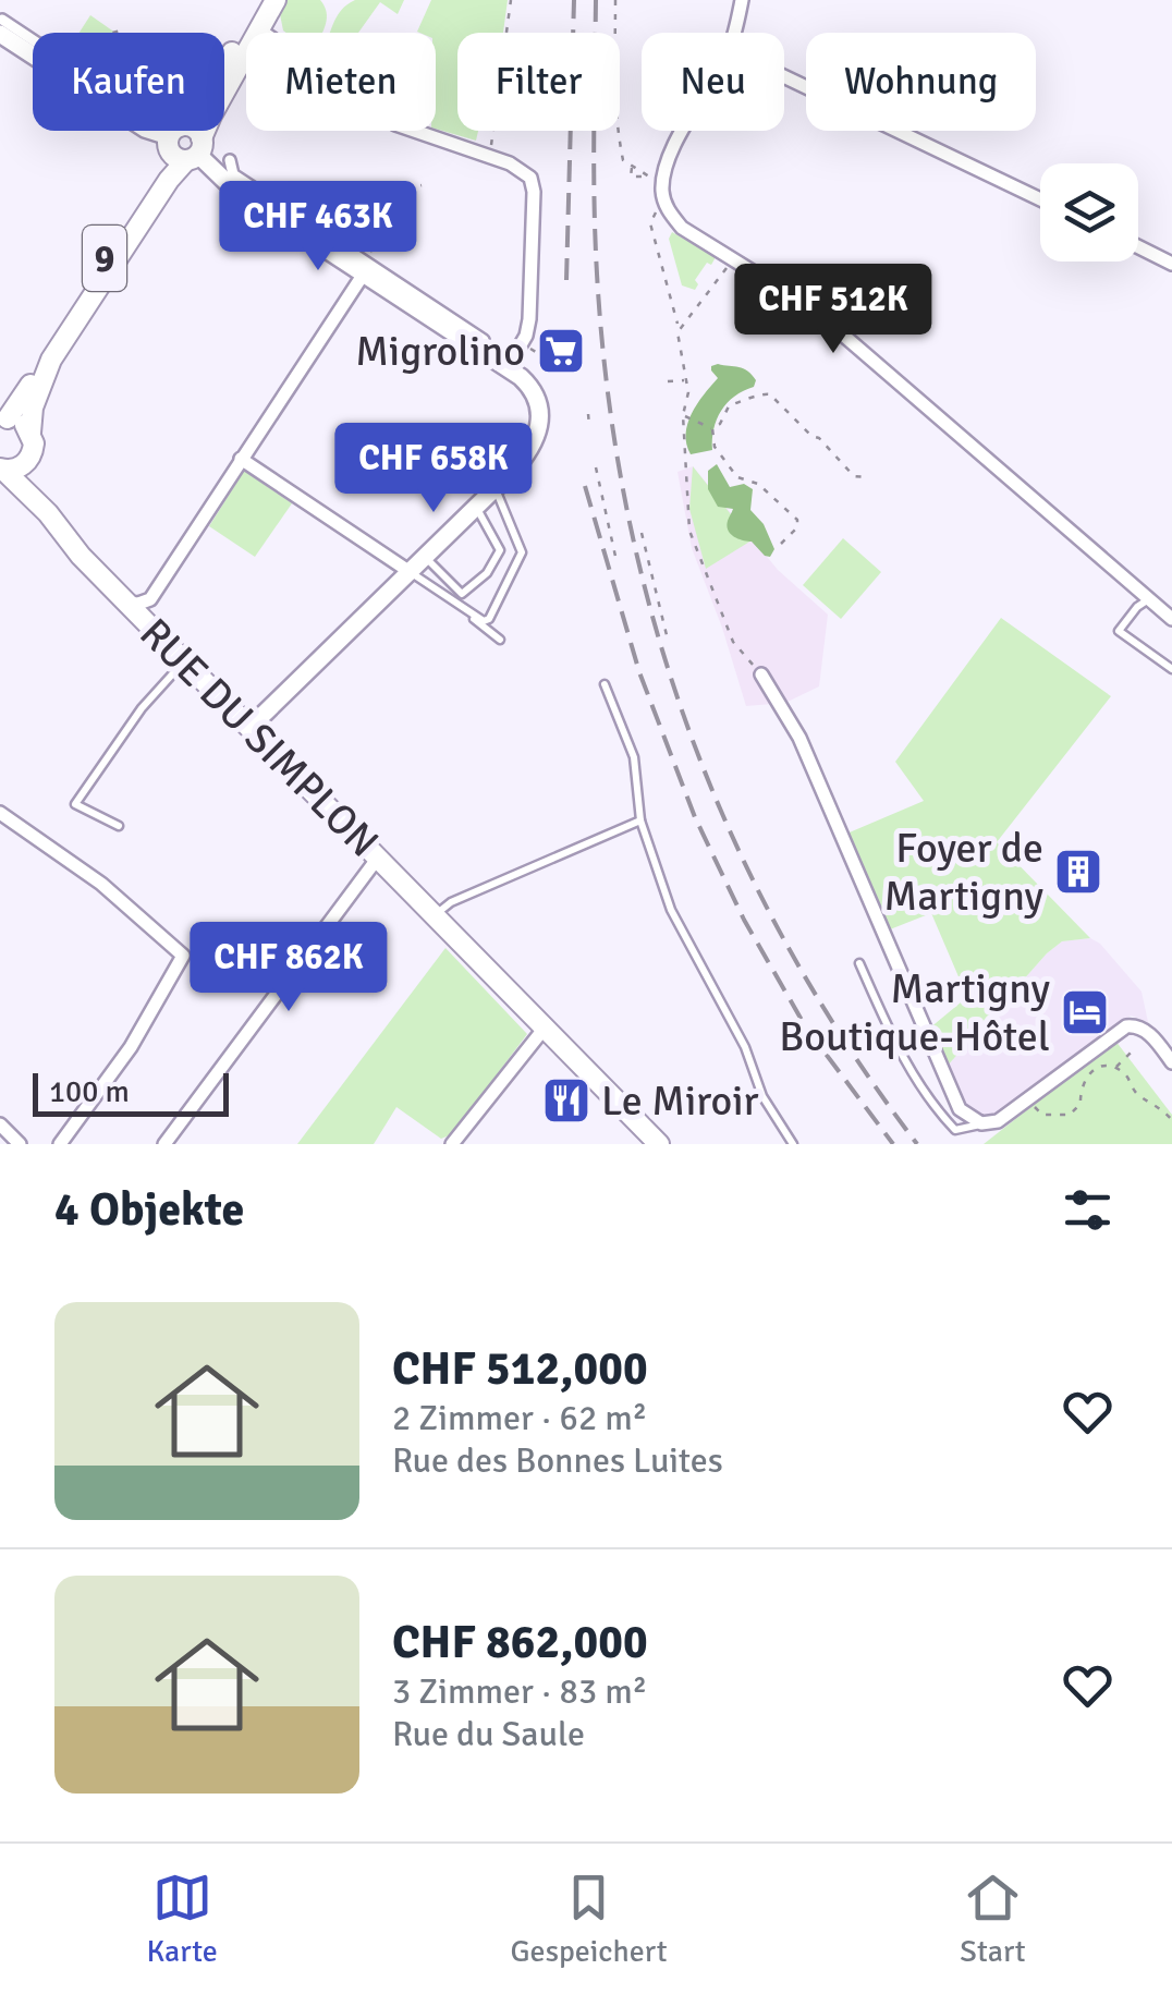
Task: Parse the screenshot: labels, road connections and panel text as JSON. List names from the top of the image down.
{
  "streets": {
    "main road": ["9", "RUE DU SIMPLON"]
  },
  "crossings": [
    ["9", "RUE DU SIMPLON"]
  ],
  "places": {
    "supermarket": ["Migrolino"],
    "building": ["Foyer de Martigny"],
    "hotel": ["Martigny Boutique-Hôtel"],
    "restaurant": ["Le Miroir"]
  },
  "scale_bar": "100 m",
  "page": {
    "chip": [
      "Kaufen",
      "Mieten",
      "Filter",
      "Neu",
      "Wohnung"
    ],
    "price": [
      "CHF 463K",
      "CHF 512K",
      "CHF 658K",
      "CHF 862K"
    ],
    "scale": "100 m",
    "heading": "4 Objekte",
    "list": [
      {
        "name": "CHF 512,000",
        "note": "2 Zimmer · 62 m² · Rue des Bonnes Luites"
      },
      {
        "name": "CHF 862,000",
        "note": "3 Zimmer · 83 m² · Rue du Saule"
      }
    ],
    "tabs": ["Karte", "Gespeichert", "Start"]
  }
}
